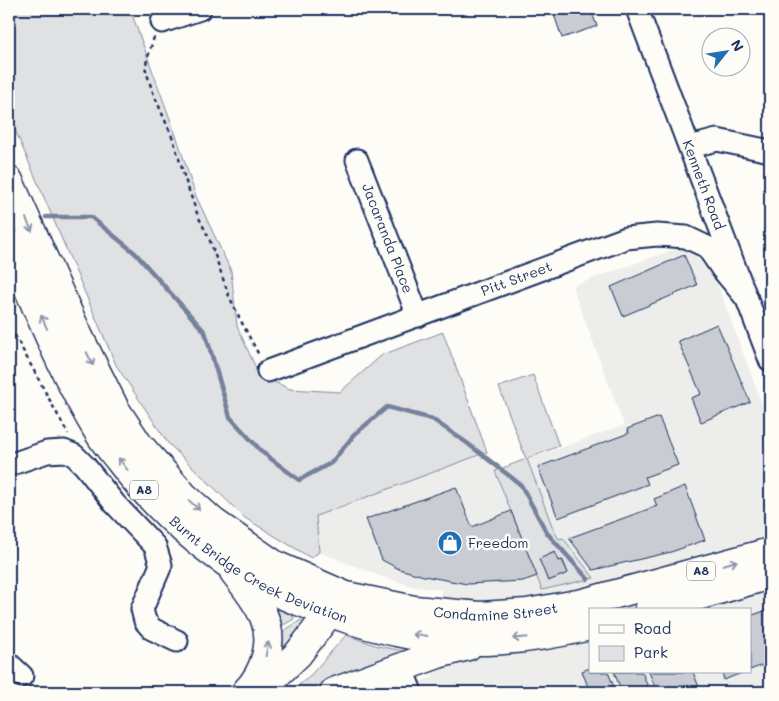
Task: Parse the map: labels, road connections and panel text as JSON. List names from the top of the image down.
{
  "streets": {
    "main road": ["A8", "Burnt Bridge Creek Deviation", "Condamine Street"],
    "street": ["Kenneth Road", "Jacaranda Place", "Pitt Street"]
  },
  "crossings": [
    ["Kenneth Road", "Pitt Street"],
    ["Jacaranda Place", "Pitt Street"],
    ["Burnt Bridge Creek Deviation", "Condamine Street"]
  ],
  "places": {
    "shop": ["Freedom"]
  },
  "legend": ["Road", "Park"],
  "north": "top right"
}
